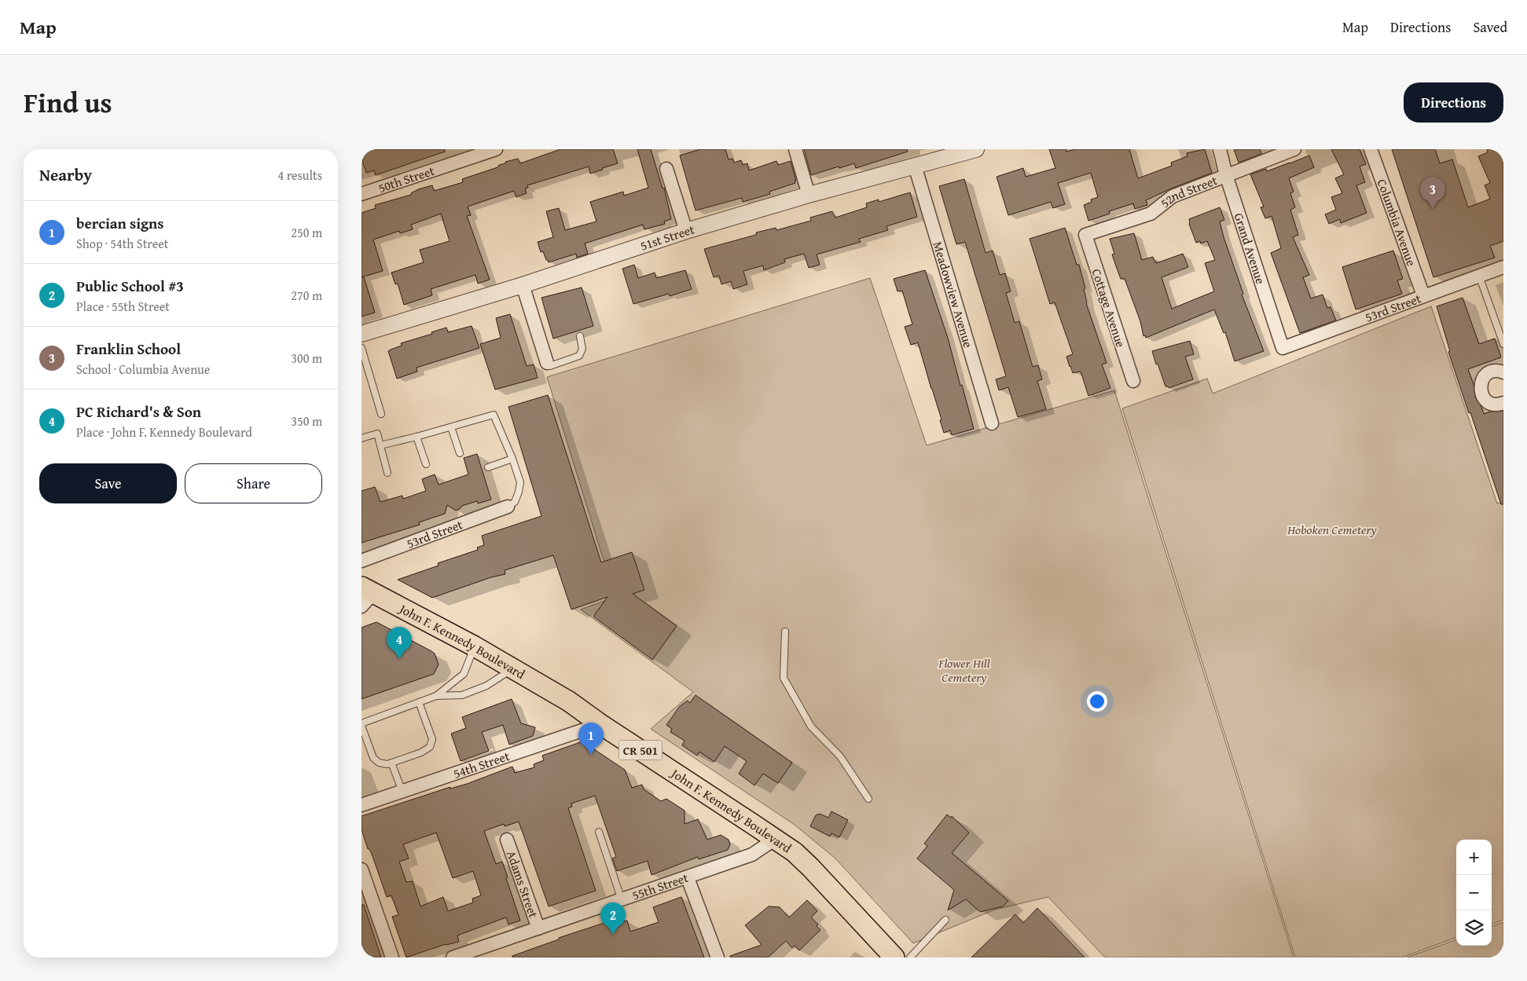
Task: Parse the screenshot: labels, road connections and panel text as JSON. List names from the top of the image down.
{
  "streets": {
    "main road": ["John F. Kennedy Boulevard", "CR 501"],
    "street": [
      "50th Street",
      "52nd Street",
      "Columbia Avenue",
      "51st Street",
      "Grand Avenue",
      "Meadowview Avenue",
      "53rd Street",
      "Cottage Avenue",
      "54th Street",
      "Adams Street",
      "55th Street"
    ]
  },
  "crossings": [
    ["52nd Street", "Grand Avenue"],
    ["52nd Street", "Cottage Avenue"],
    ["Columbia Avenue", "53rd Street"],
    ["51st Street", "Meadowview Avenue"],
    ["Grand Avenue", "53rd Street"],
    ["John F. Kennedy Boulevard", "54th Street"],
    ["John F. Kennedy Boulevard", "55th Street"],
    ["Adams Street", "55th Street"]
  ],
  "parks": ["Hoboken Cemetery", "Flower Hill Cemetery"],
  "page": {
    "header": "Map",
    "nav": ["Map", "Directions", "Saved"],
    "title": "Find us",
    "buttons": [
      "Directions",
      ["Save", "Share"]
    ],
    "heading": ["Nearby", "4 results"],
    "pins": [
      "3",
      "4",
      "1",
      "2"
    ],
    "list": [
      {
        "mark": "1",
        "name": "bercian signs",
        "note": "Shop · 54th Street",
        "value": "250 m"
      },
      {
        "mark": "2",
        "name": "Public School #3",
        "note": "Place · 55th Street",
        "value": "270 m"
      },
      {
        "mark": "3",
        "name": "Franklin School",
        "note": "School · Columbia Avenue",
        "value": "300 m"
      },
      {
        "mark": "4",
        "name": "PC Richard's & Son",
        "note": "Place · John F. Kennedy Boulevard",
        "value": "350 m"
      }
    ],
    "map_buttons": ["+", "−"]
  }
}
